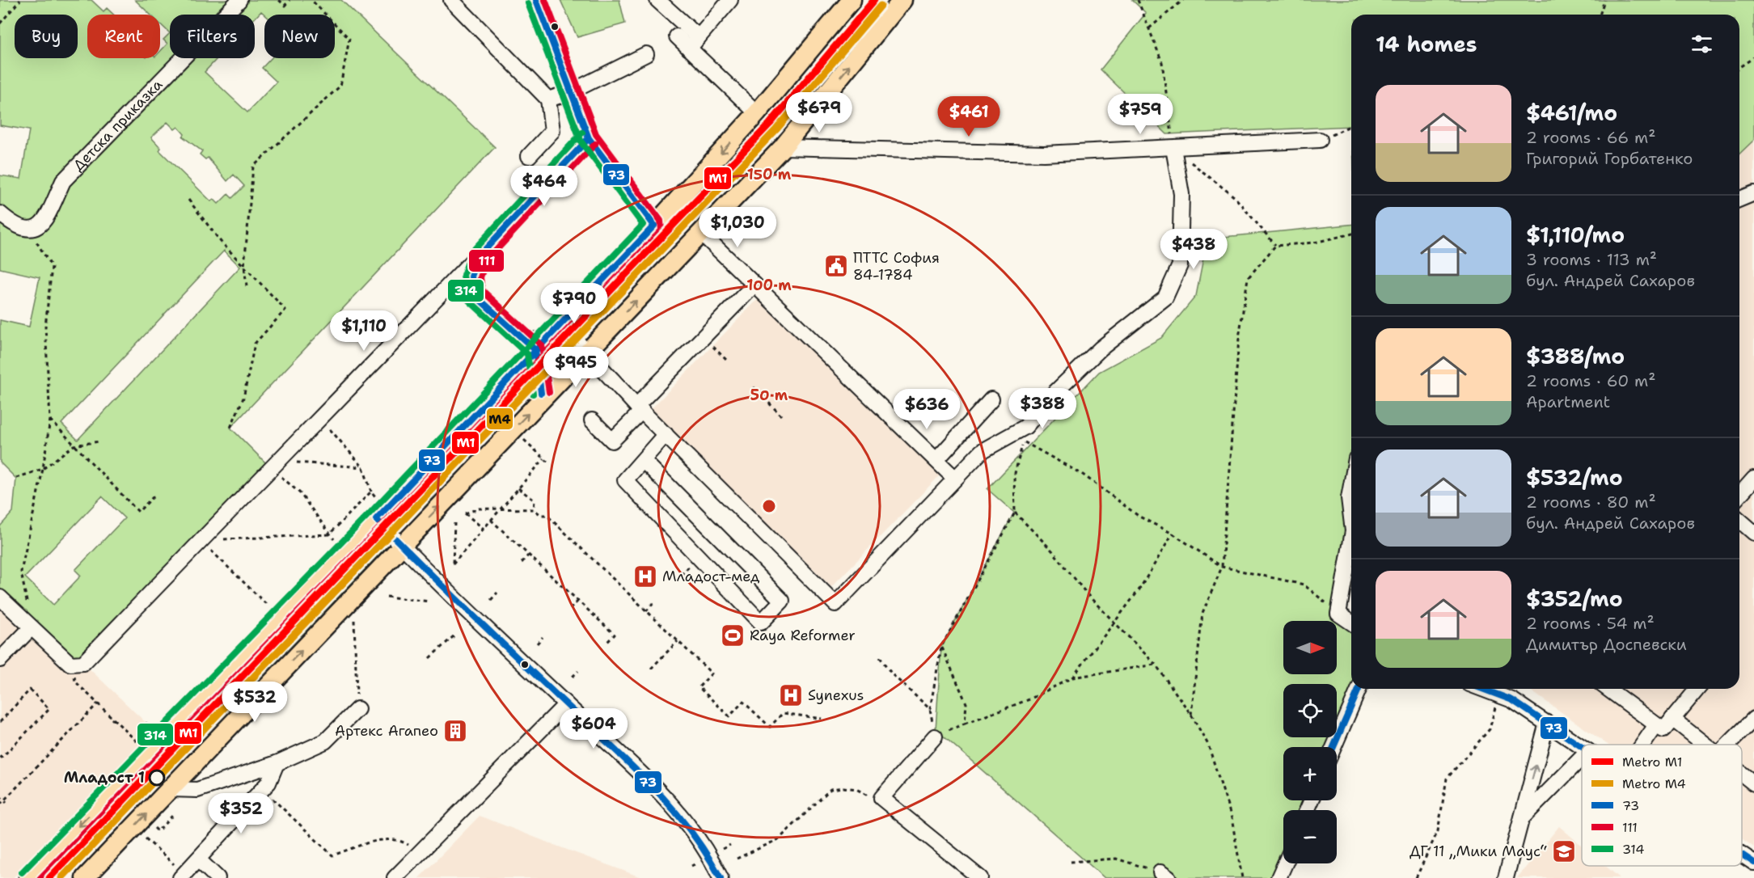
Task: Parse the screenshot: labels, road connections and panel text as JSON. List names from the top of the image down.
{
  "streets": {
    "street": ["Детска приказка"]
  },
  "places": {
    "public building": ["ПТТС София 84-1784"],
    "hospital": ["Младост-мед", "Synexus"],
    "sports": ["Raya Reformer"],
    "building": ["Артекс Агапео"],
    "other": ["Младост 1"],
    "school or university": ["ДГ 11 „Мики Маус“"]
  },
  "lines": [
    "metro line M1",
    "transit line 73",
    "transit line 111",
    "transit line 314",
    "metro line M4"
  ],
  "legend": [
    "Metro M1",
    "Metro M4",
    "73",
    "111",
    "314"
  ],
  "north": "right",
  "page": {
    "chip": [
      "Buy",
      "Rent",
      "Filters",
      "New"
    ],
    "heading": "14 homes",
    "list": [
      {
        "name": "$461/mo",
        "note": "2 rooms · 66 m² · Григорий Горбатенко"
      },
      {
        "name": "$1,110/mo",
        "note": "3 rooms · 113 m² · бул. Андрей Сахаров"
      },
      {
        "name": "$388/mo",
        "note": "2 rooms · 60 m² · Apartment"
      },
      {
        "name": "$532/mo",
        "note": "2 rooms · 80 m² · бул. Андрей Сахаров"
      },
      {
        "name": "$352/mo",
        "note": "2 rooms · 54 m² · Димитър Доспевски"
      }
    ],
    "price": [
      "$679",
      "$759",
      "$461",
      "$464",
      "$1,030",
      "$438",
      "$790",
      "$1,110",
      "$945",
      "$388",
      "$636",
      "$532",
      "$604",
      "$352"
    ],
    "map_buttons": ["+", "−"]
  },
  "rings": ["150 m", "100 m", "50 m"]
}
